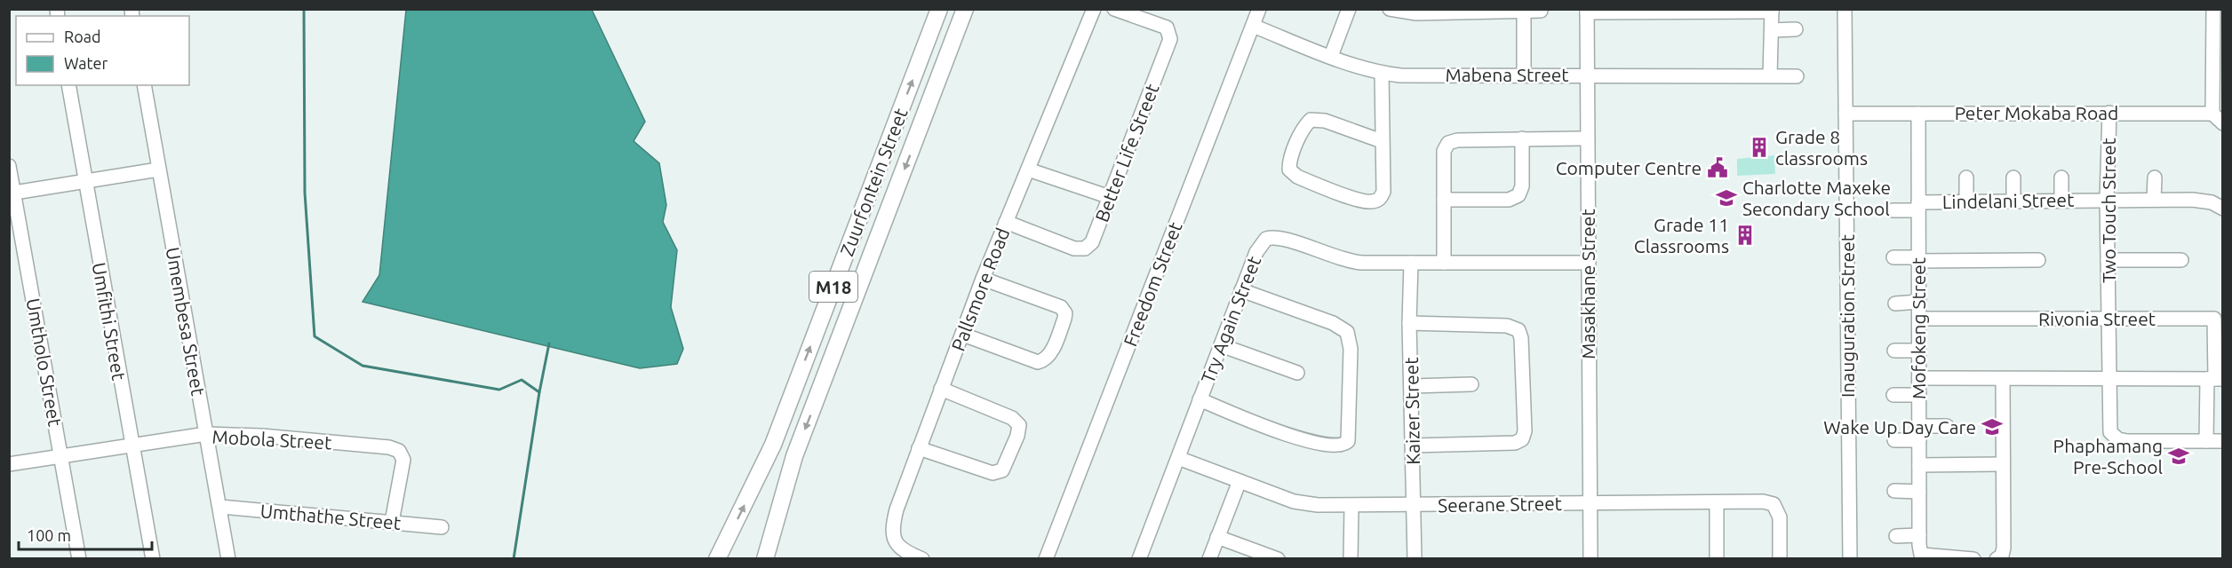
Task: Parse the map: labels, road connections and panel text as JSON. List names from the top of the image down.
{
  "streets": {
    "main road": ["Zuurfontein Street", "M18"],
    "street": [
      "Mabena Street",
      "Peter Mokaba Road",
      "Better Life Street",
      "Lindelani Street",
      "Two Touch Street",
      "Freedom Street",
      "Masakhane Street",
      "Pallsmore Road",
      "Inauguration Street",
      "Rivonia Street",
      "Try Again Street",
      "Umfithi Street",
      "Umembesa Street",
      "Mofokeng Street",
      "Umtholo Street",
      "Kaizer Street",
      "Mobola Street",
      "Seerane Street",
      "Umthathe Street"
    ]
  },
  "crossings": [
    ["Mabena Street", "Freedom Street"],
    ["Mabena Street", "Masakhane Street"],
    ["Peter Mokaba Road", "Two Touch Street"],
    ["Peter Mokaba Road", "Inauguration Street"],
    ["Peter Mokaba Road", "Mofokeng Street"],
    ["Better Life Street", "Pallsmore Road"],
    ["Lindelani Street", "Two Touch Street"],
    ["Lindelani Street", "Mofokeng Street"],
    ["Two Touch Street", "Rivonia Street"],
    ["Masakhane Street", "Try Again Street"],
    ["Masakhane Street", "Seerane Street"],
    ["Rivonia Street", "Mofokeng Street"],
    ["Try Again Street", "Kaizer Street"],
    ["Try Again Street", "Seerane Street"],
    ["Umfithi Street", "Mobola Street"],
    ["Umembesa Street", "Mobola Street"],
    ["Umembesa Street", "Umthathe Street"],
    ["Umtholo Street", "Mobola Street"],
    ["Kaizer Street", "Seerane Street"],
    ["Mobola Street", "Umthathe Street"]
  ],
  "places": {
    "building": ["Grade 8 classrooms", "Grade 11 Classrooms"],
    "public building": ["Computer Centre"],
    "school or university": ["Charlotte Maxeke Secondary School", "Wake Up Day Care", "Phaphamang Pre-School"]
  },
  "legend": ["Road", "Water"],
  "scale_bar": "100 m"
}
